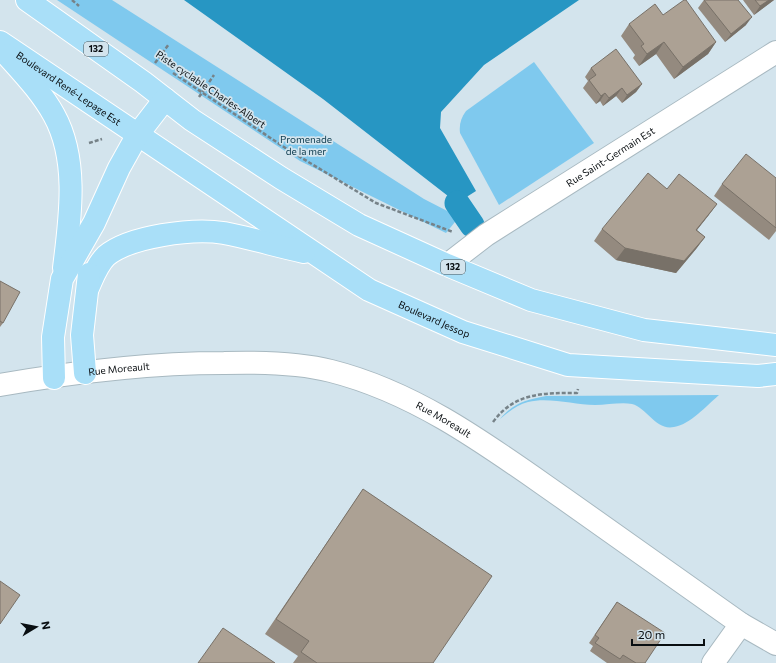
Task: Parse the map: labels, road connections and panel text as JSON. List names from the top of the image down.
{
  "streets": {
    "main road": ["132", "Boulevard René-Lepage Est", "Boulevard Jessop"],
    "street": ["Rue Saint-Germain Est", "Rue Moreault"],
    "path": ["Piste cyclable Charles-Albert"]
  },
  "crossings": [
    ["132", "Rue Saint-Germain Est"],
    ["Boulevard René-Lepage Est", "Boulevard Jessop"],
    ["Piste cyclable Charles-Albert", "Rue Saint-Germain Est"]
  ],
  "parks": ["Promenade de la mer"],
  "scale_bar": "20 m",
  "north": "right"
}
